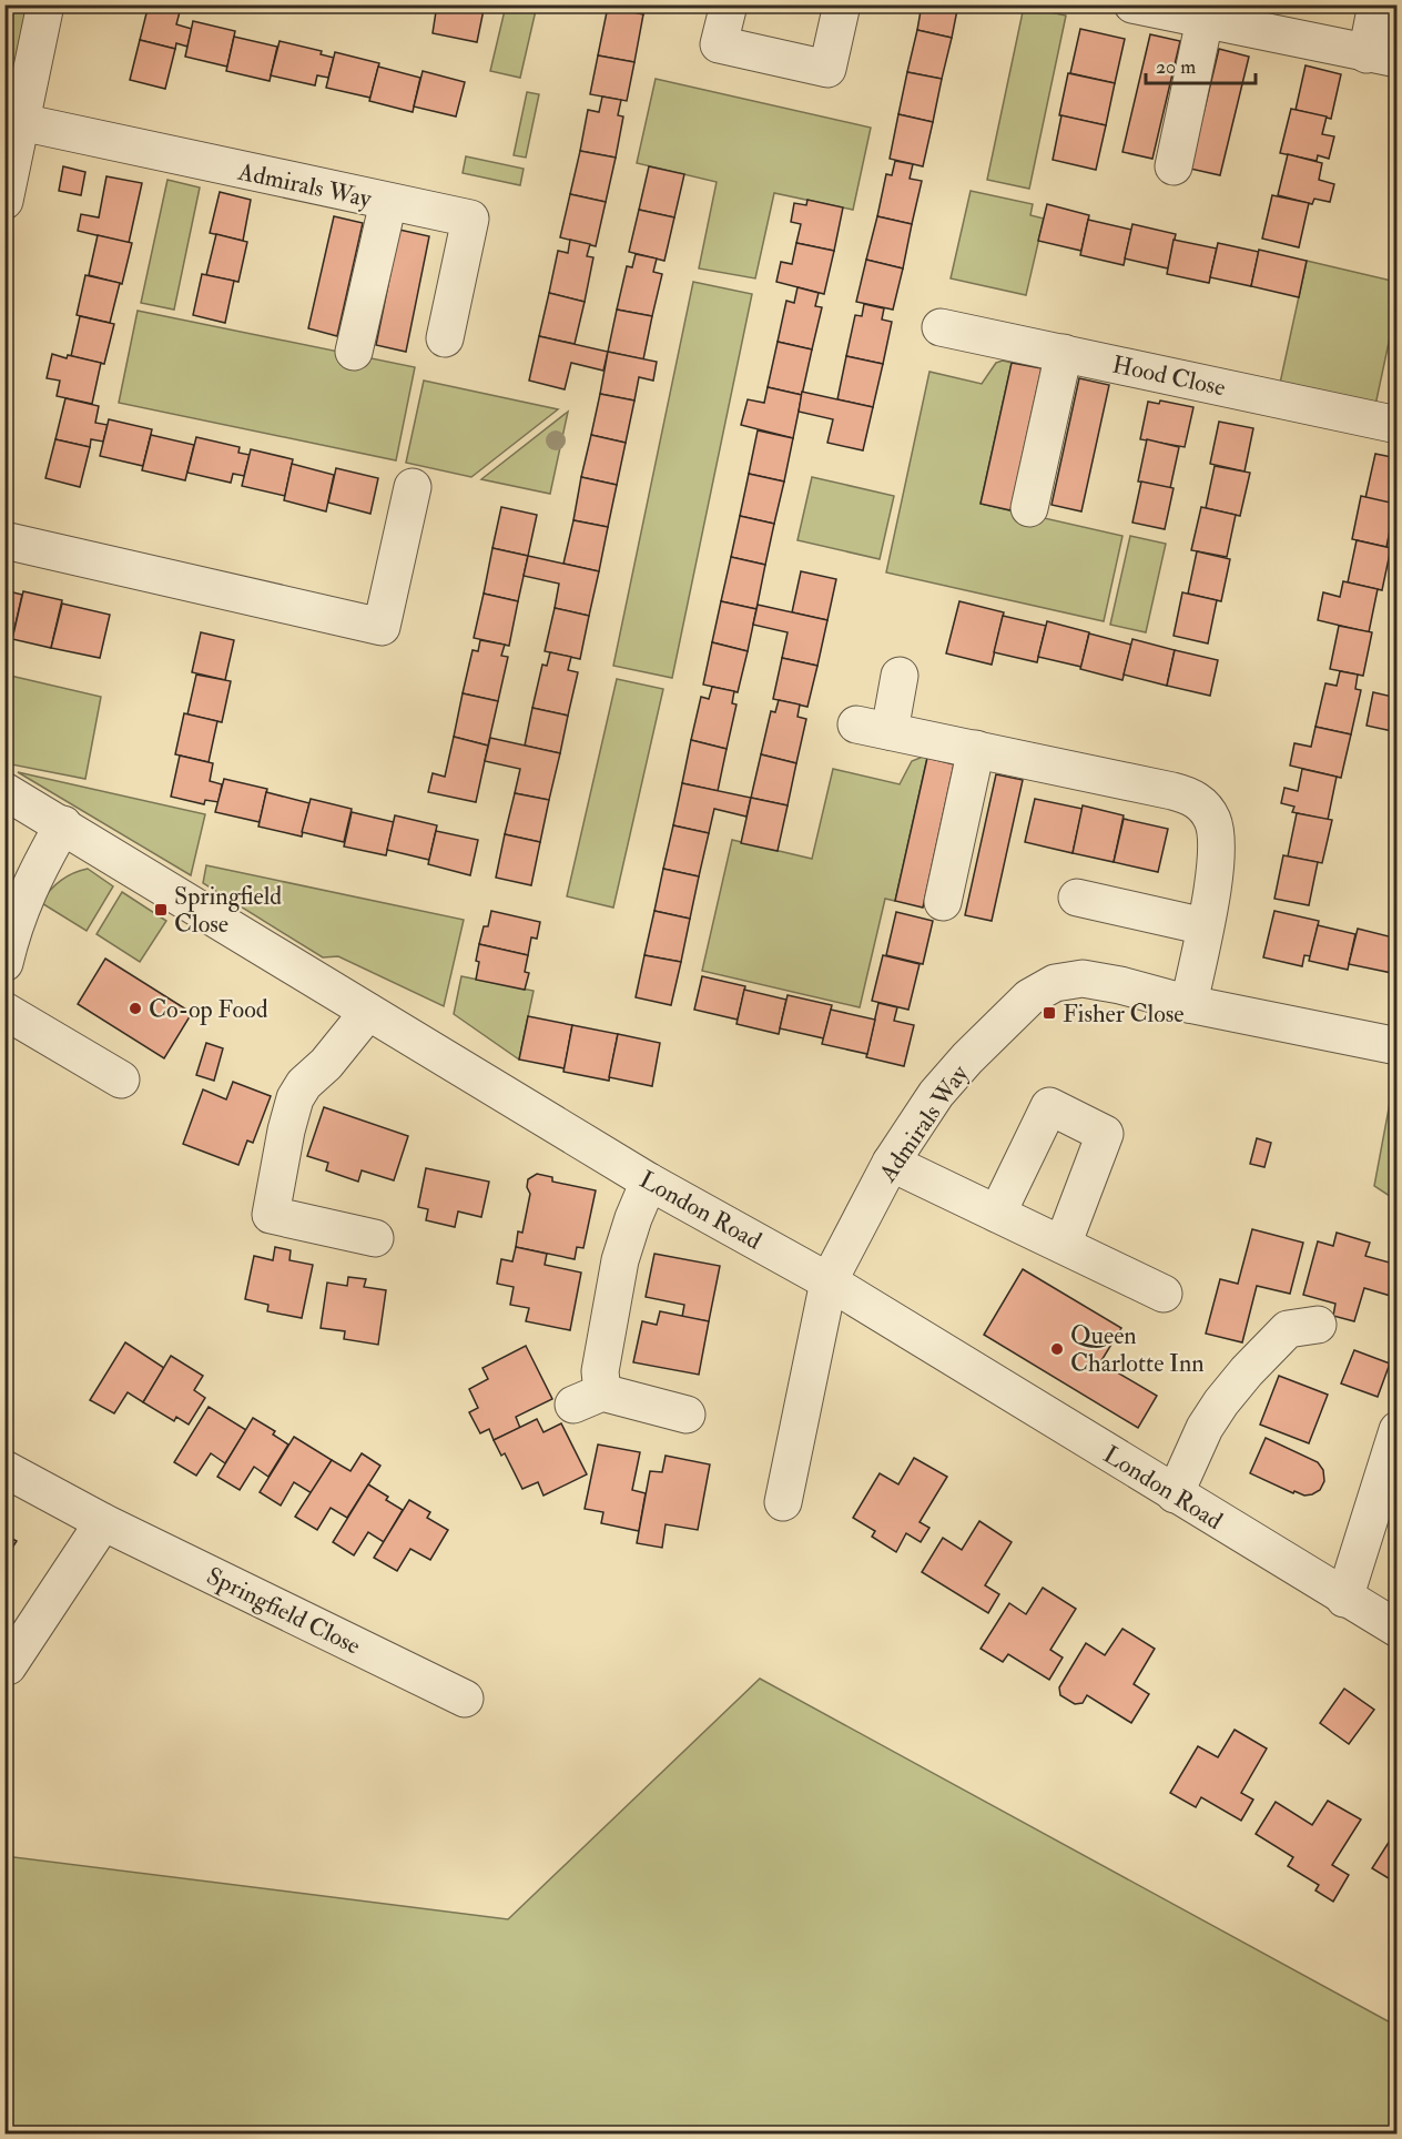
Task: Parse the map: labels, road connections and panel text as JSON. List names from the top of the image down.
{
  "streets": {
    "street": [
      "Admirals Way",
      "Hood Close",
      "London Road",
      "Springfield Close"
    ]
  },
  "crossings": [
    ["Admirals Way", "London Road"]
  ],
  "places": {
    "transit": ["Springfield Close", "Fisher Close"],
    "other": ["Co-op Food", "Queen Charlotte Inn"]
  },
  "scale_bar": "20 m"
}
